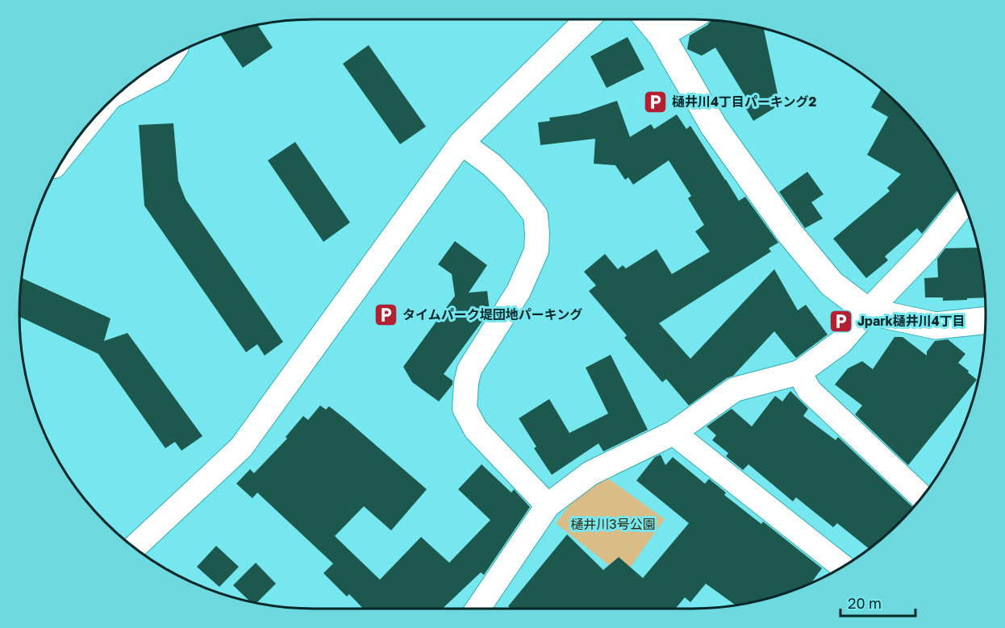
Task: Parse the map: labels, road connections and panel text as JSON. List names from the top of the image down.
{
  "parks": ["樋井川3号公園"],
  "places": {
    "parking": ["樋井川4丁目パーキング2", "タイムパーク堤団地パーキング", "Jpark樋井川4丁目"]
  },
  "scale_bar": "20 m"
}
